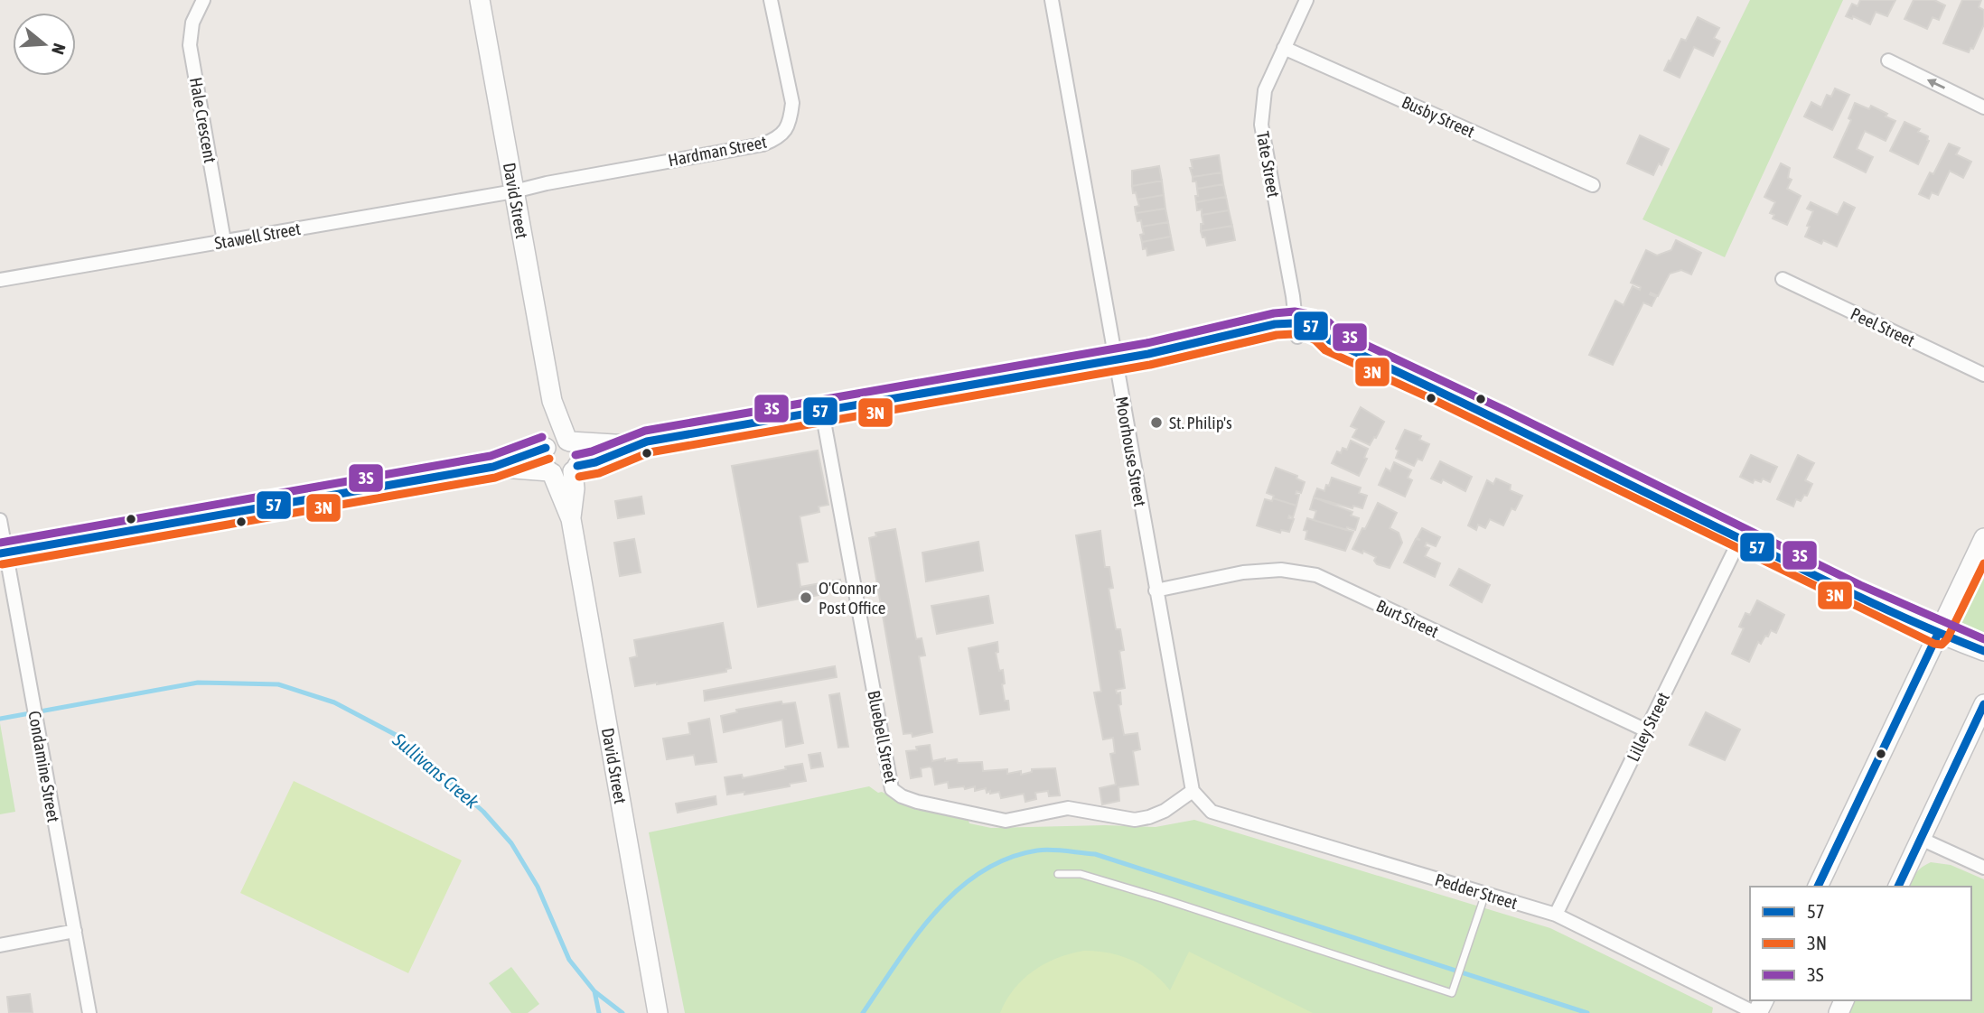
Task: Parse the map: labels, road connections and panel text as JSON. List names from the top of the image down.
{
  "streets": {
    "street": [
      "Busby Street",
      "Hale Crescent",
      "Hardman Street",
      "Tate Street",
      "David Street",
      "Stawell Street",
      "Peel Street",
      "Moorhouse Street",
      "Burt Street",
      "Lilley Street",
      "Bluebell Street",
      "Condamine Street",
      "Pedder Street"
    ]
  },
  "crossings": [
    ["Busby Street", "Tate Street"],
    ["Hale Crescent", "Stawell Street"],
    ["Hardman Street", "David Street"],
    ["Hardman Street", "Stawell Street"],
    ["David Street", "Stawell Street"],
    ["Moorhouse Street", "Burt Street"],
    ["Moorhouse Street", "Bluebell Street"],
    ["Moorhouse Street", "Pedder Street"],
    ["Burt Street", "Lilley Street"],
    ["Lilley Street", "Pedder Street"],
    ["Bluebell Street", "Pedder Street"]
  ],
  "water": ["Sullivans Creek"],
  "places": ["St. Philip's", "O'Connor Post Office"],
  "lines": ["transit line 3S", "transit line 57", "transit line 3N"],
  "legend": ["57", "3N", "3S"],
  "north": "right"
}
